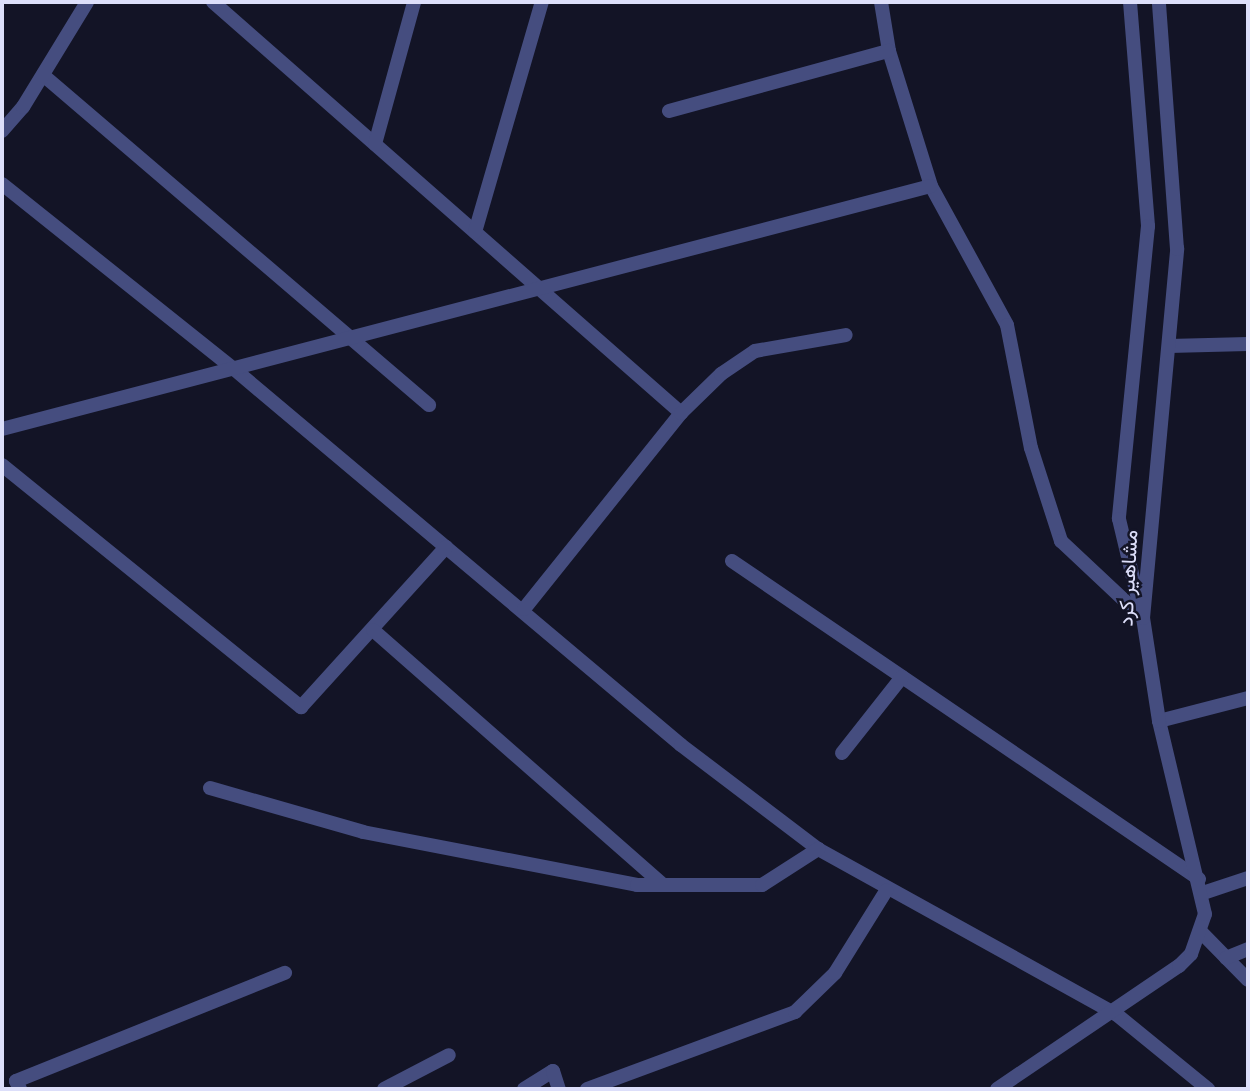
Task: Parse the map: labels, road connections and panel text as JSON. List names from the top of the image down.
{
  "streets": {
    "street": ["مشاهیر کرد"]
  }
}
